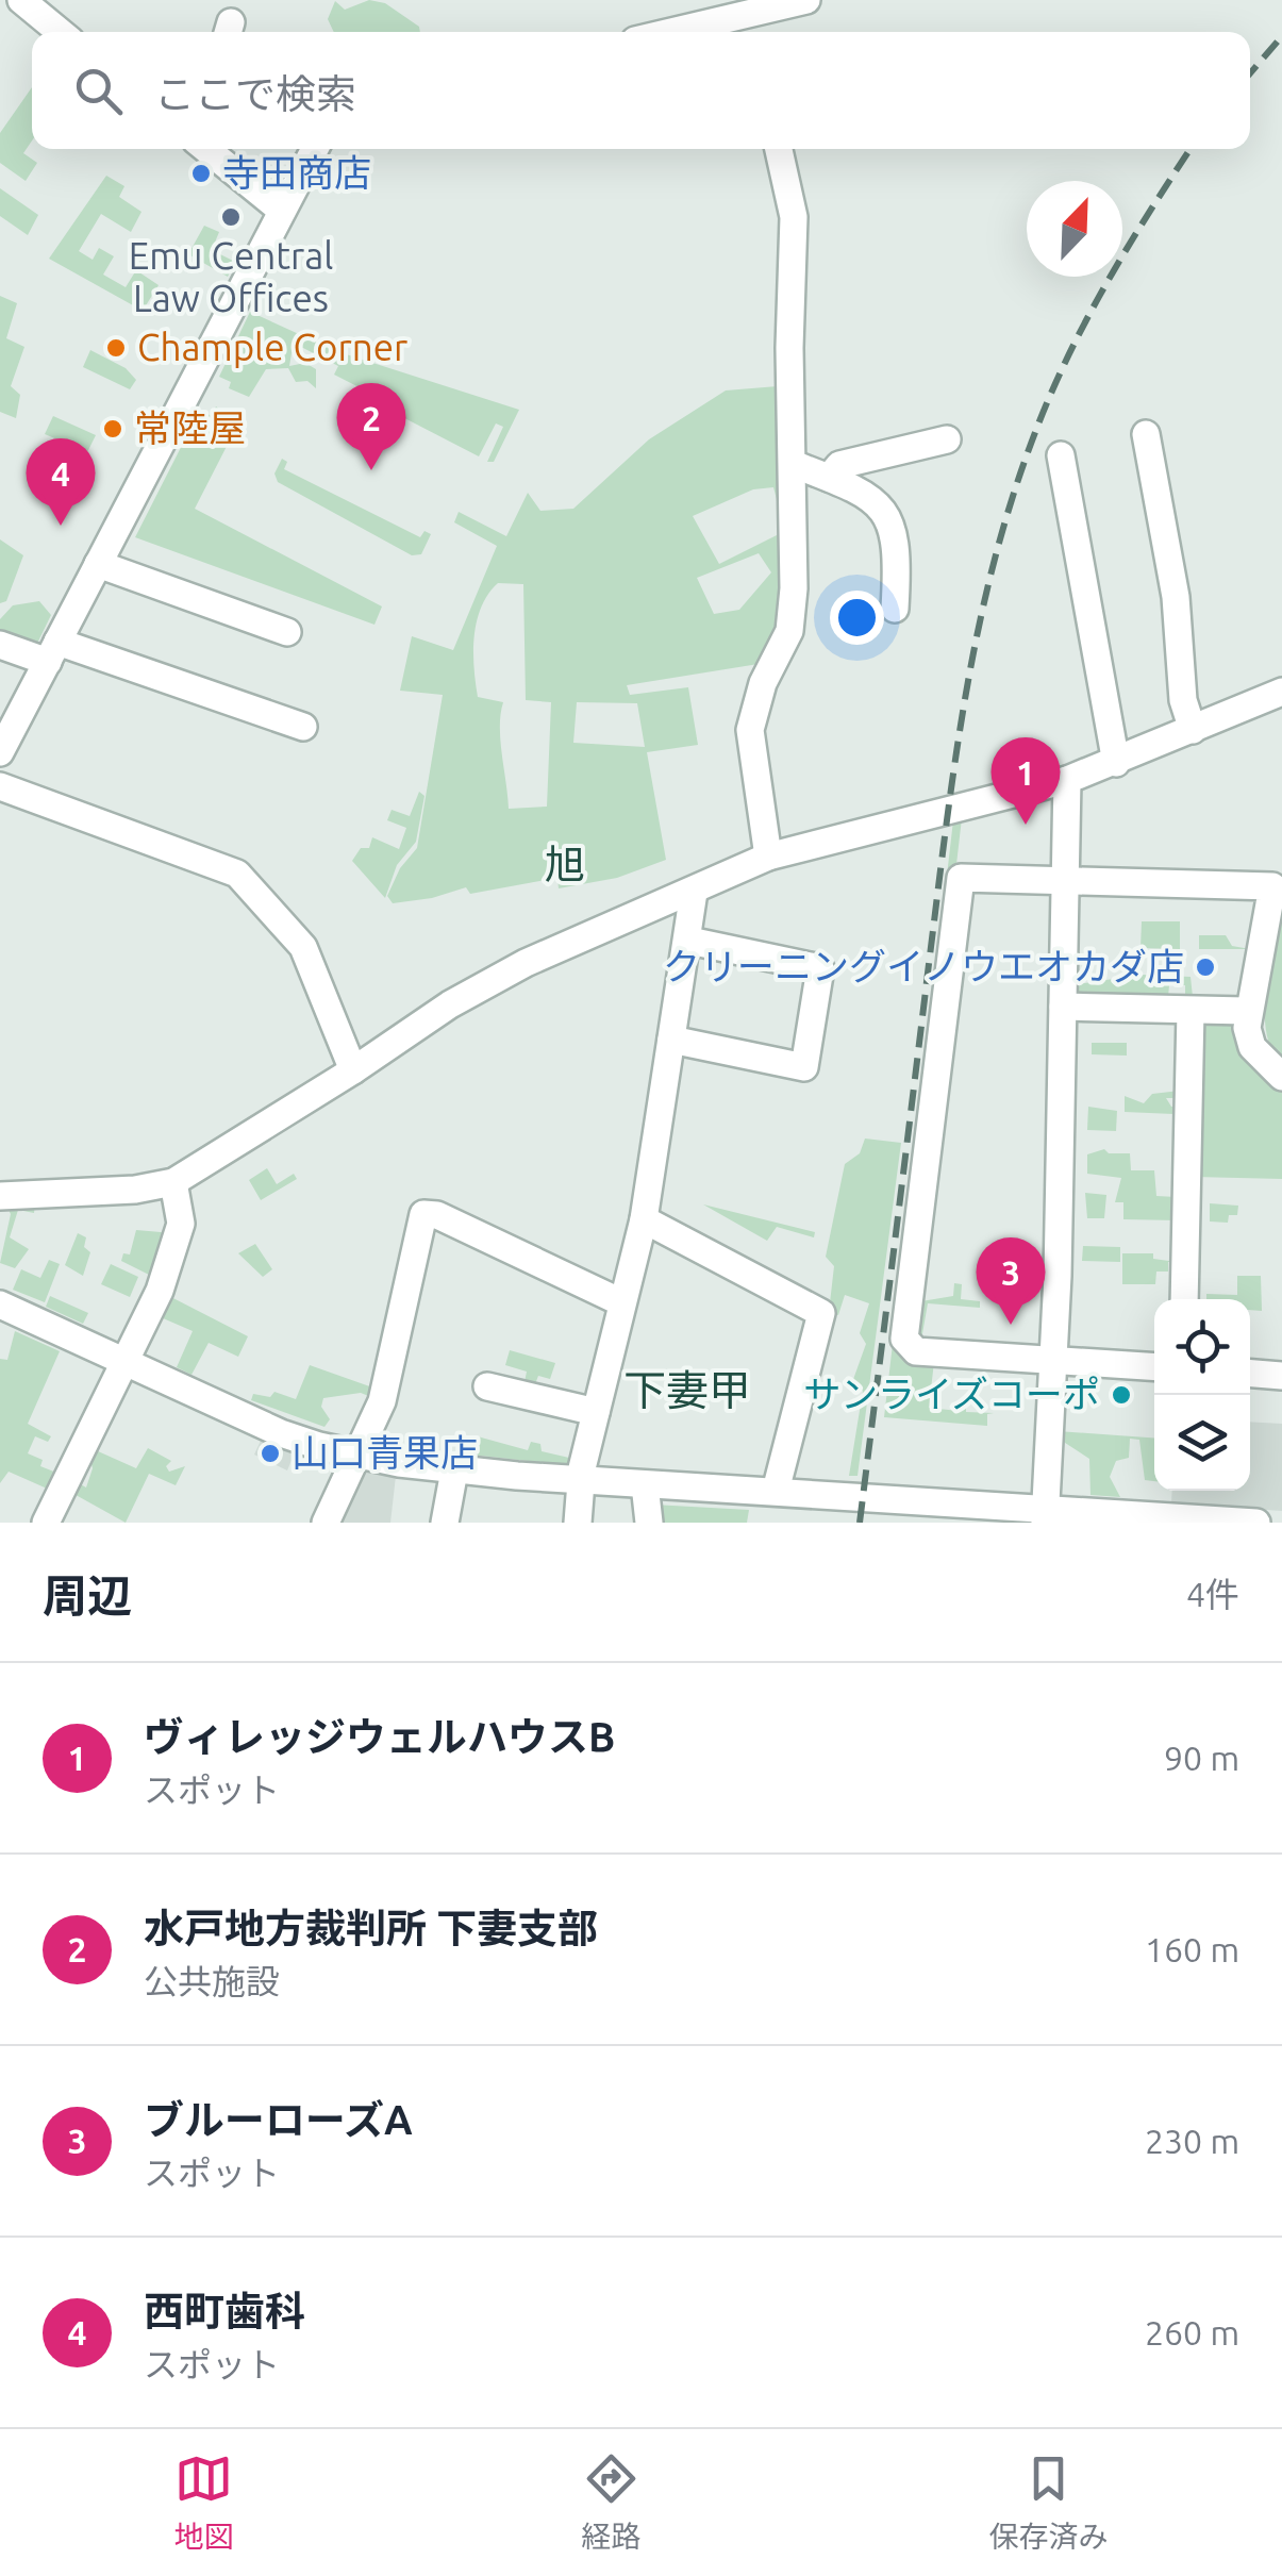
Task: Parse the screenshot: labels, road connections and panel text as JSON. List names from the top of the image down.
{
  "districts": ["旭", "下妻甲"],
  "places": [
    "寺田商店",
    "Emu Central Law Offices",
    "Chample Corner",
    "常陸屋",
    "クリーニングイノウエオカダ店",
    "サンライズコーポ",
    "山口青果店"
  ],
  "north": "top right",
  "page": {
    "search": "ここで検索",
    "pins": [
      "2",
      "4",
      "1",
      "3"
    ],
    "heading": ["周辺", "4件"],
    "list": [
      {
        "mark": "1",
        "name": "ヴィレッジウェルハウスB",
        "note": "スポット",
        "value": "90 m"
      },
      {
        "mark": "2",
        "name": "水戸地方裁判所 下妻支部",
        "note": "公共施設",
        "value": "160 m"
      },
      {
        "mark": "3",
        "name": "ブルーローズA",
        "note": "スポット",
        "value": "230 m"
      },
      {
        "mark": "4",
        "name": "西町歯科",
        "note": "スポット",
        "value": "260 m"
      }
    ],
    "nav": ["地図", "経路", "保存済み"]
  }
}
